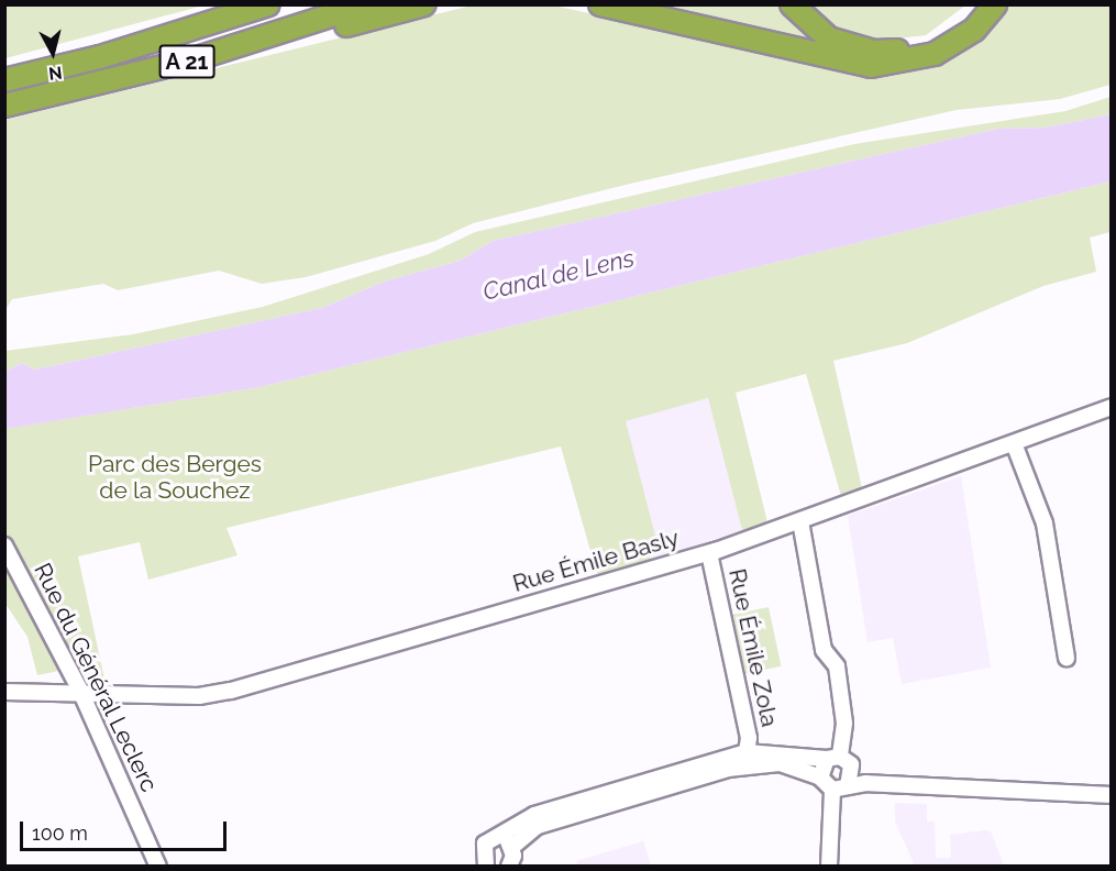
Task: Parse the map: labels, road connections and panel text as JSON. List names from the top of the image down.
{
  "streets": {
    "highway": ["A 21"],
    "street": ["Rue Émile Basly", "Rue Émile Zola", "Rue du Général Leclerc"]
  },
  "crossings": [
    ["Rue Émile Basly", "Rue Émile Zola"],
    ["Rue Émile Basly", "Rue du Général Leclerc"]
  ],
  "water": ["Canal de Lens"],
  "parks": ["Parc des Berges de la Souchez"],
  "scale_bar": "100 m",
  "north": "bottom"
}
